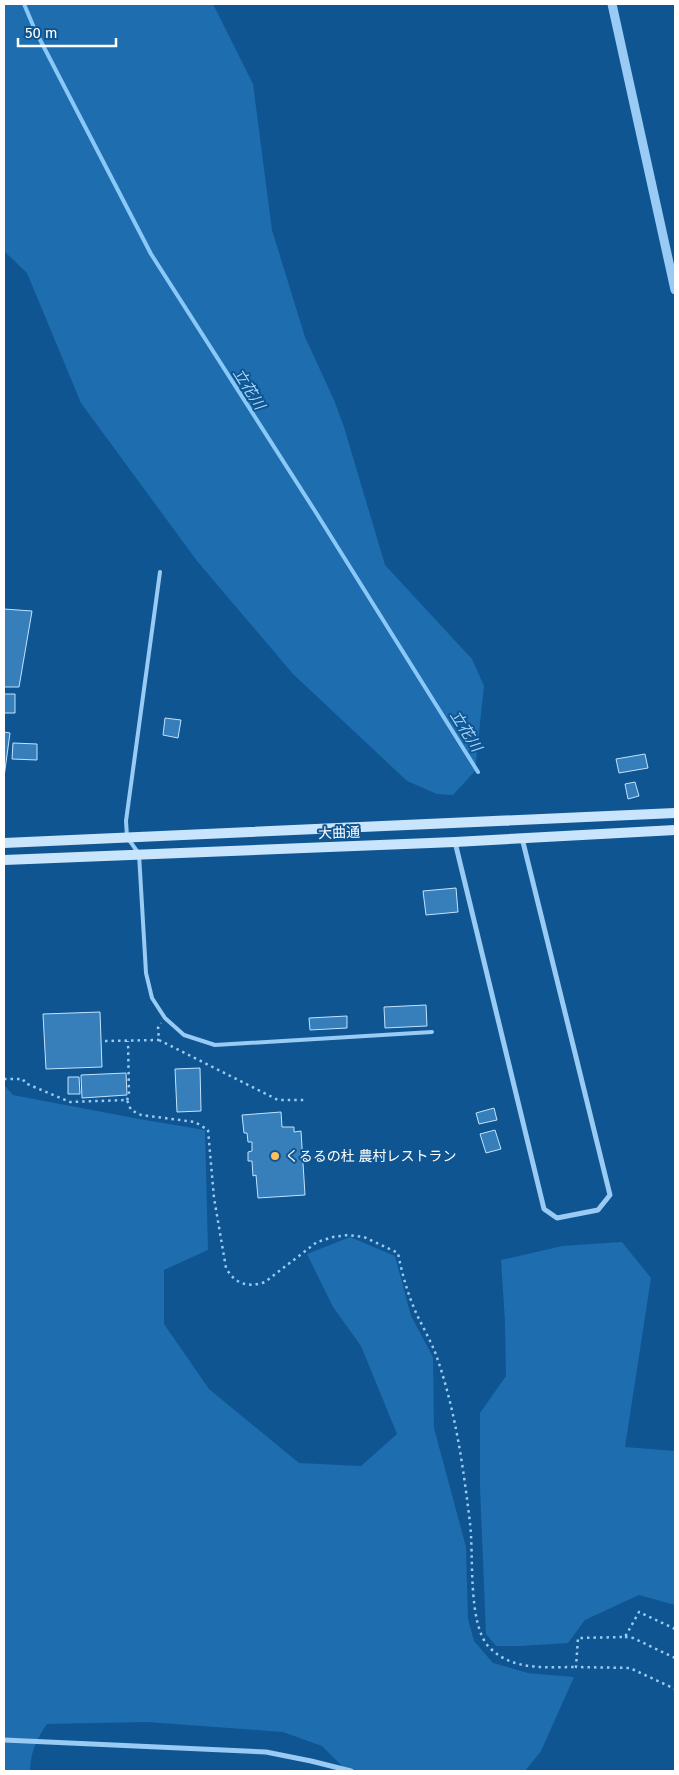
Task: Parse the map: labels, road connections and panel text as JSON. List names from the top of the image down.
{
  "streets": {
    "main road": ["大曲通"]
  },
  "water": ["立花川"],
  "places": ["くるるの杜 農村レストラン"],
  "scale_bar": "50 m"
}
